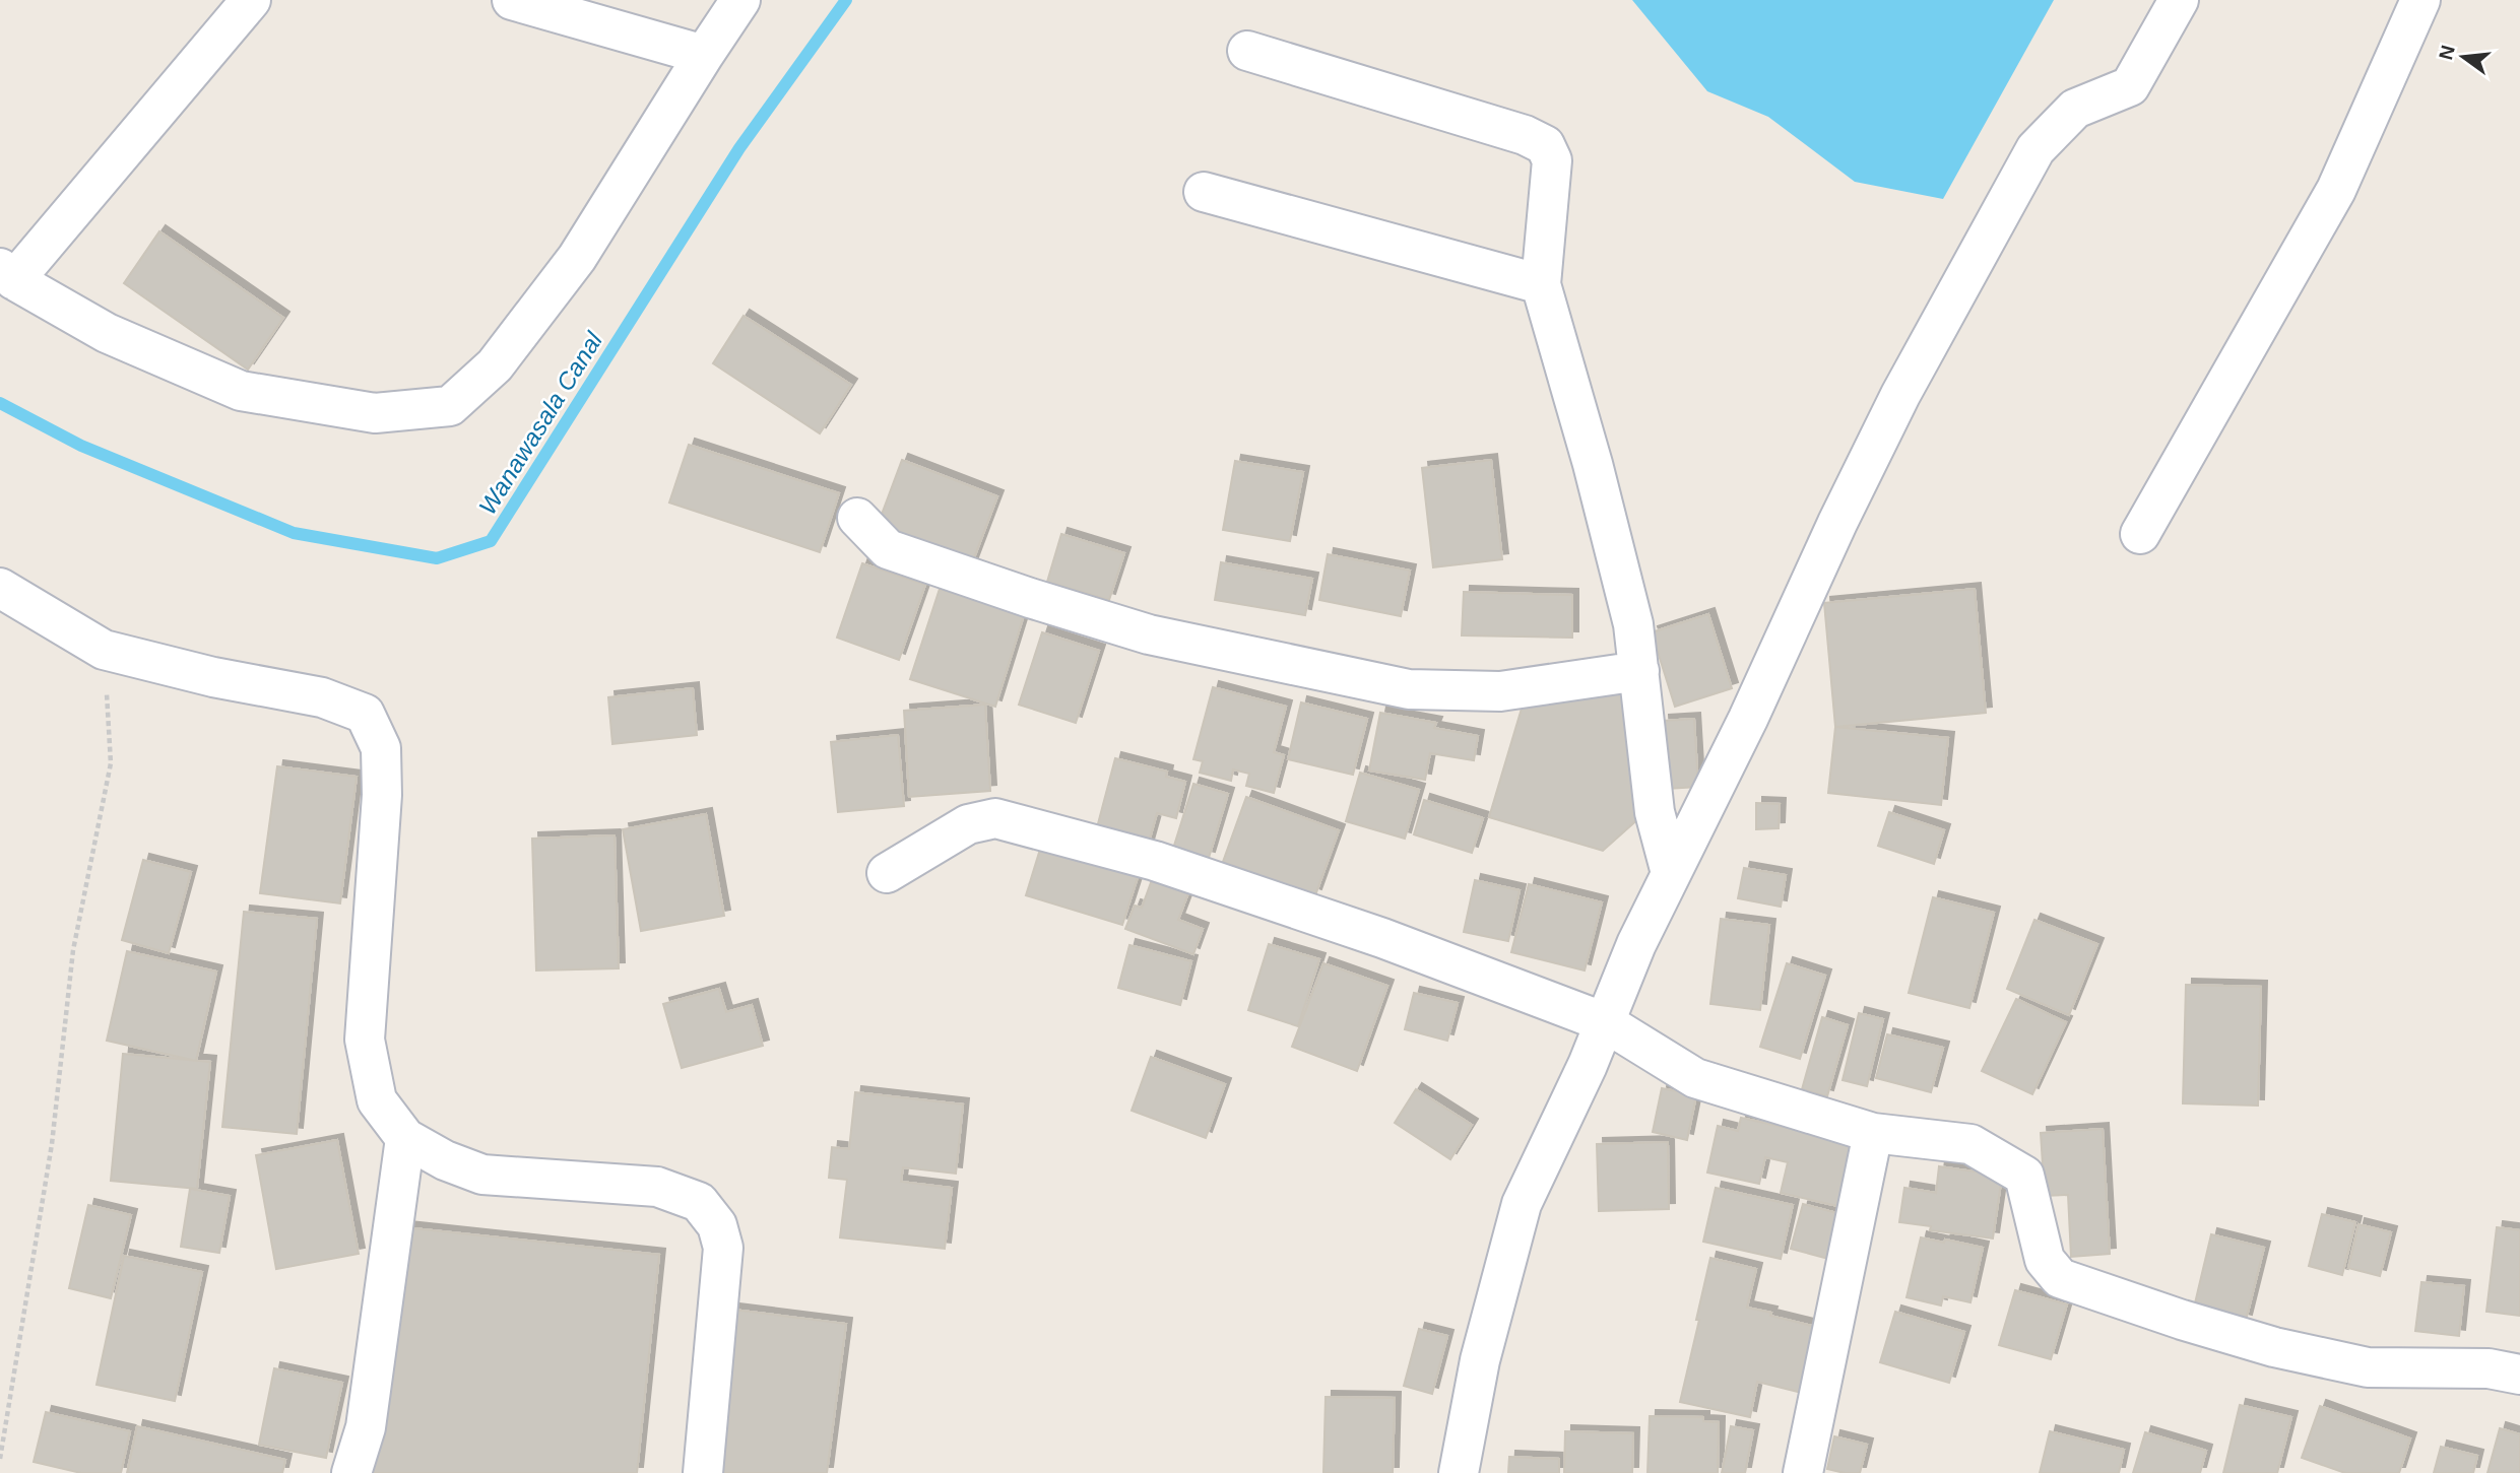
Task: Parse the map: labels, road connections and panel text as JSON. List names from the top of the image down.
{
  "water": ["Wanawasala Canal"],
  "north": "left"
}
